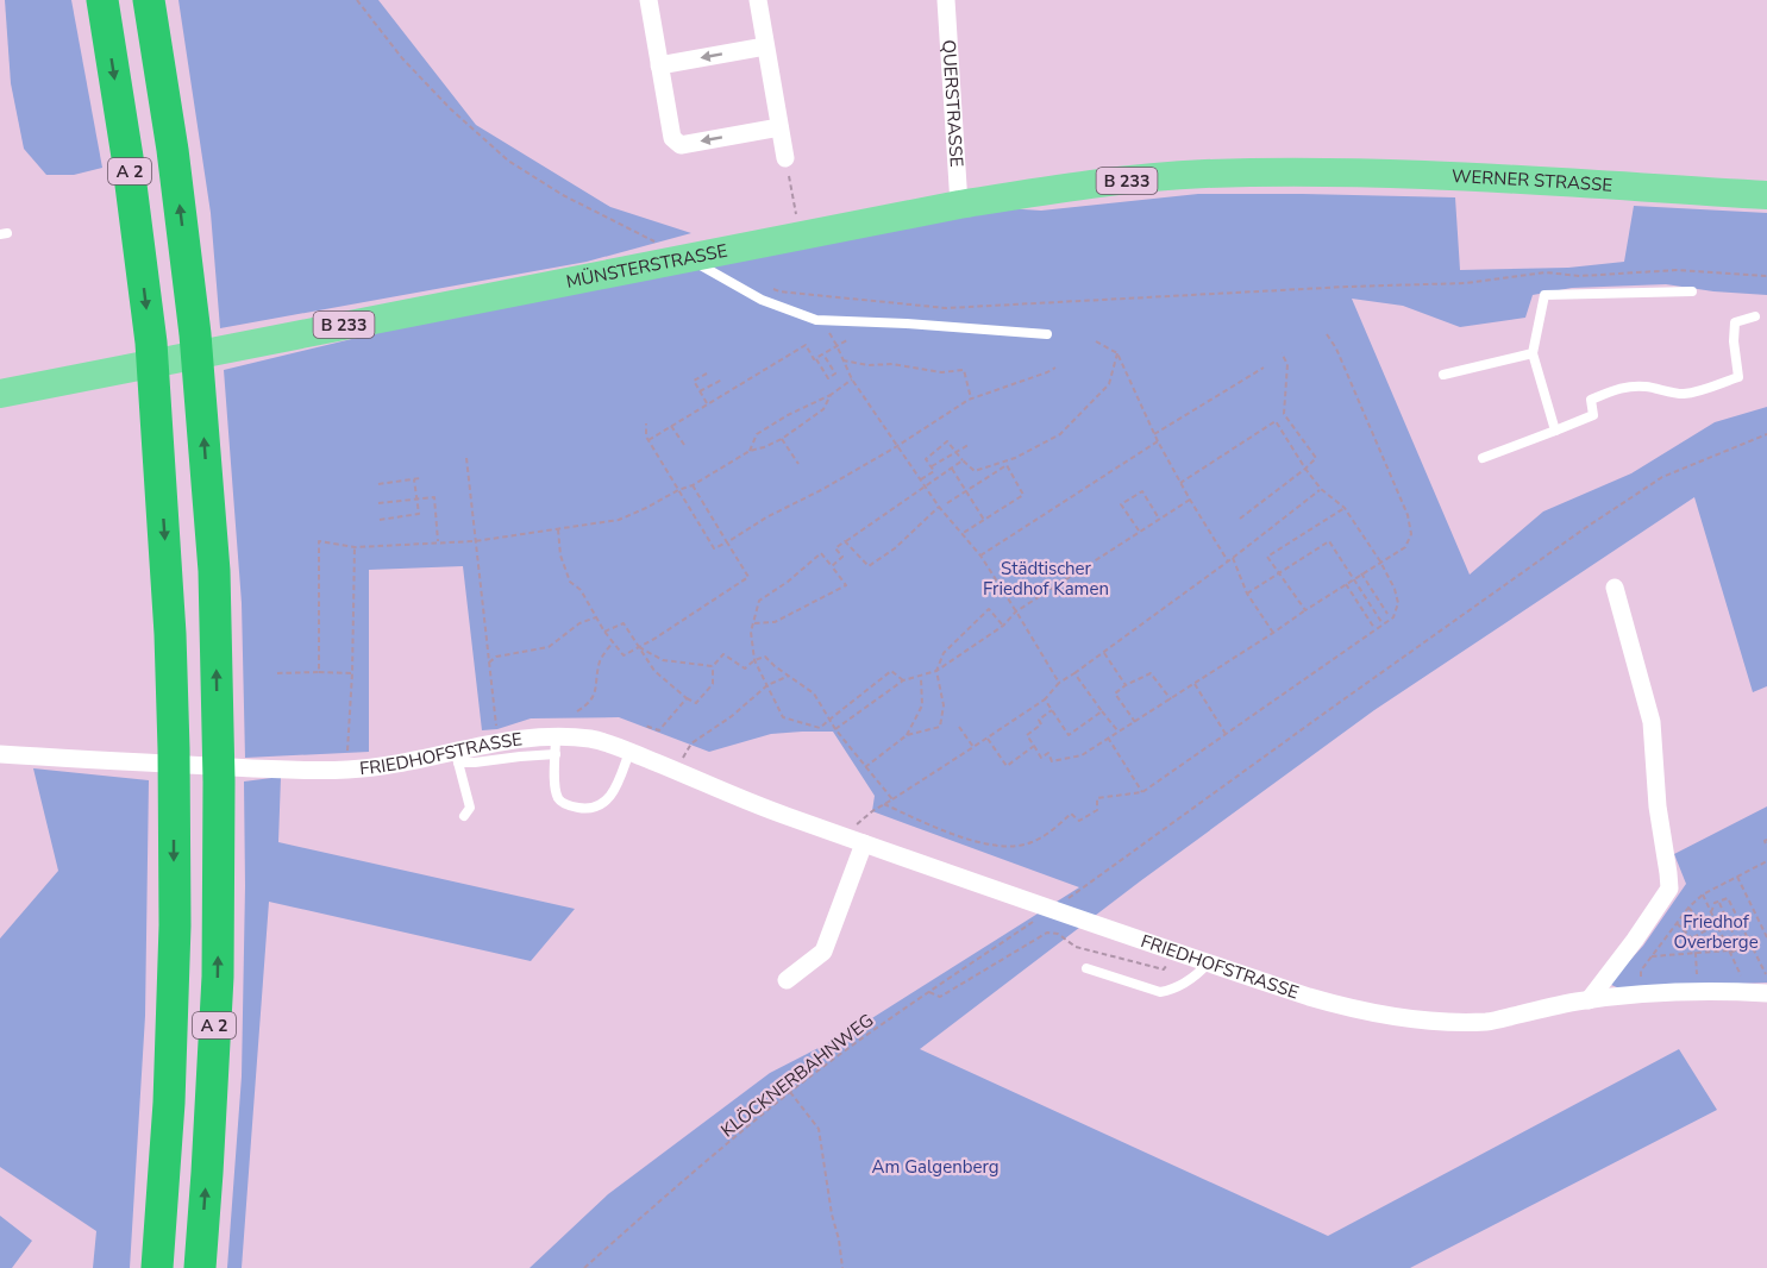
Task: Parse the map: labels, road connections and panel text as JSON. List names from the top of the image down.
{
  "streets": {
    "highway": ["A 2"],
    "main road": ["B 233", "WERNER STRASSE", "MÜNSTERSTRASSE"],
    "street": ["QUERSTRASSE", "FRIEDHOFSTRASSE"],
    "path": ["KLÖCKNERBAHNWEG"]
  },
  "crossings": [
    ["QUERSTRASSE", "MÜNSTERSTRASSE"],
    ["WERNER STRASSE", "MÜNSTERSTRASSE"],
    ["FRIEDHOFSTRASSE", "KLÖCKNERBAHNWEG"]
  ],
  "parks": ["Städtischer Friedhof Kamen", "Friedhof Overberge", "Am Galgenberg"]
}
